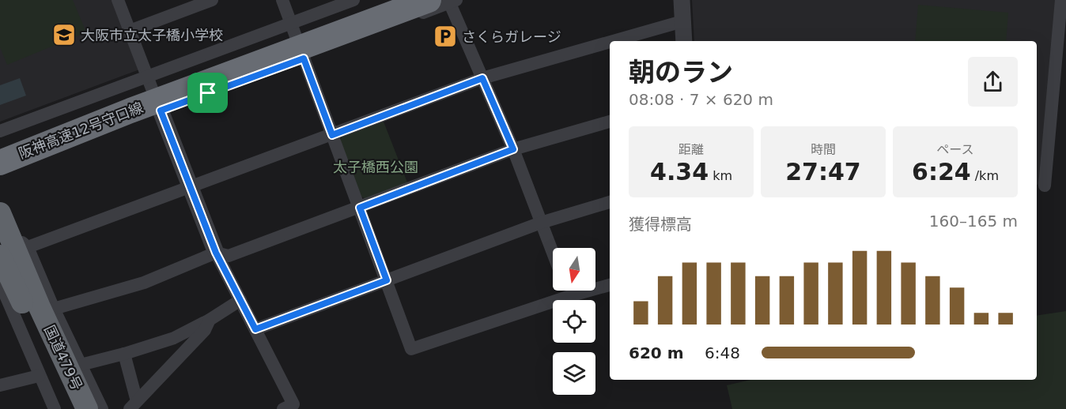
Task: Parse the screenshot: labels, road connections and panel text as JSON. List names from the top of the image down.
{
  "streets": {
    "highway": ["阪神高速12号守口線", "国道479号"]
  },
  "parks": ["太子橋西公園"],
  "places": {
    "school or university": ["大阪市立太子橋小学校"],
    "parking": ["さくらガレージ"]
  },
  "north": "bottom",
  "page": {
    "heading": ["朝のラン", "08:08 · 7 × 620 m"],
    "stats": [
      ["距離", "4.34 km"],
      ["時間", "27:47"],
      ["ペース", "6:24 /km"]
    ],
    "chart": ["獲得標高", "160–165 m"],
    "list": [
      {
        "name": "620 m",
        "note": "6:48"
      }
    ]
  }
}
